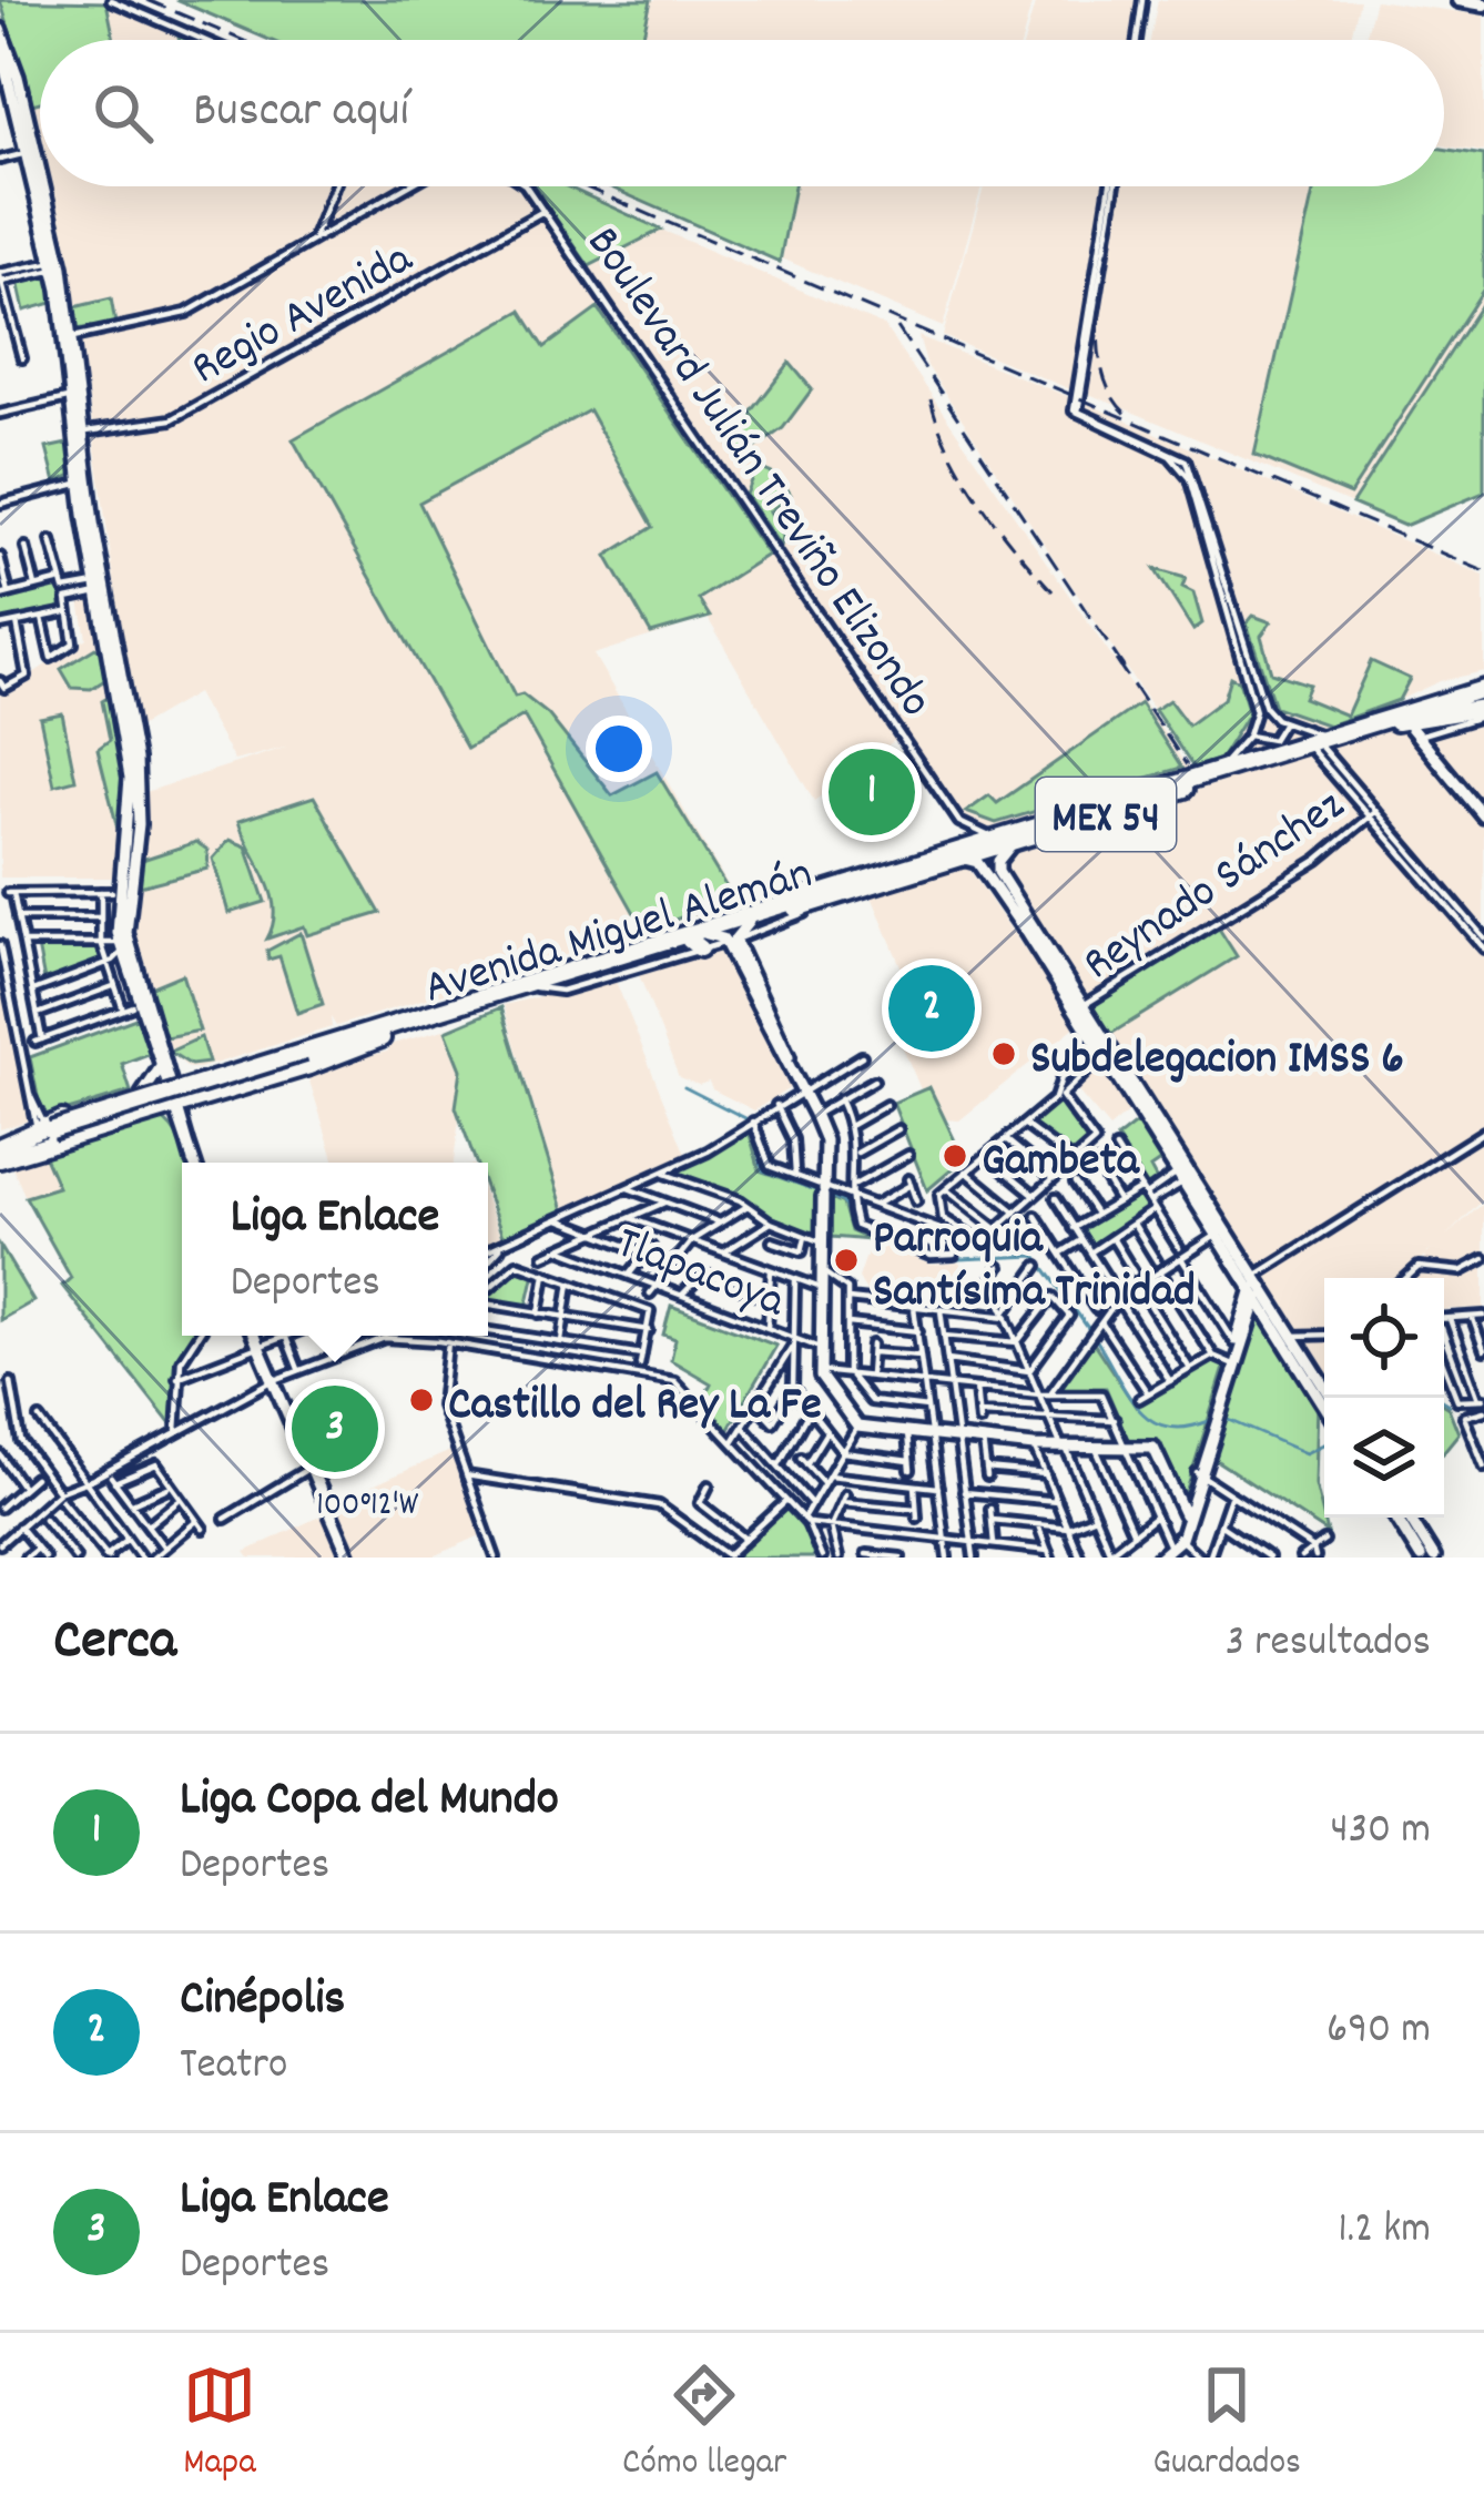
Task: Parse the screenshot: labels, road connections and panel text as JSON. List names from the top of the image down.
{
  "streets": {
    "highway": ["MEX 54", "Avenida Miguel Alemán"],
    "street": [
      "Regio Avenida",
      "Boulevard Julián Treviño Elizondo",
      "Reynado Sánchez",
      "Tlapacoya"
    ]
  },
  "crossings": [
    ["Regio Avenida", "Boulevard Julián Treviño Elizondo"]
  ],
  "places": [
    "Subdelegacion IMSS 6",
    "Gambeta",
    "Parroquia Santísima Trinidad",
    "Castillo del Rey La Fe"
  ],
  "page": {
    "search": "Buscar aquí",
    "pins": ["1", "2", "3"],
    "popup": ["Liga Enlace", "Deportes"],
    "heading": ["Cerca", "3 resultados"],
    "list": [
      {
        "mark": "1",
        "name": "Liga Copa del Mundo",
        "note": "Deportes",
        "value": "430 m"
      },
      {
        "mark": "2",
        "name": "Cinépolis",
        "note": "Teatro",
        "value": "690 m"
      },
      {
        "mark": "3",
        "name": "Liga Enlace",
        "note": "Deportes",
        "value": "1.2 km"
      }
    ],
    "nav": ["Mapa", "Cómo llegar", "Guardados"]
  },
  "coordinates": ["100°12'W"]
}
